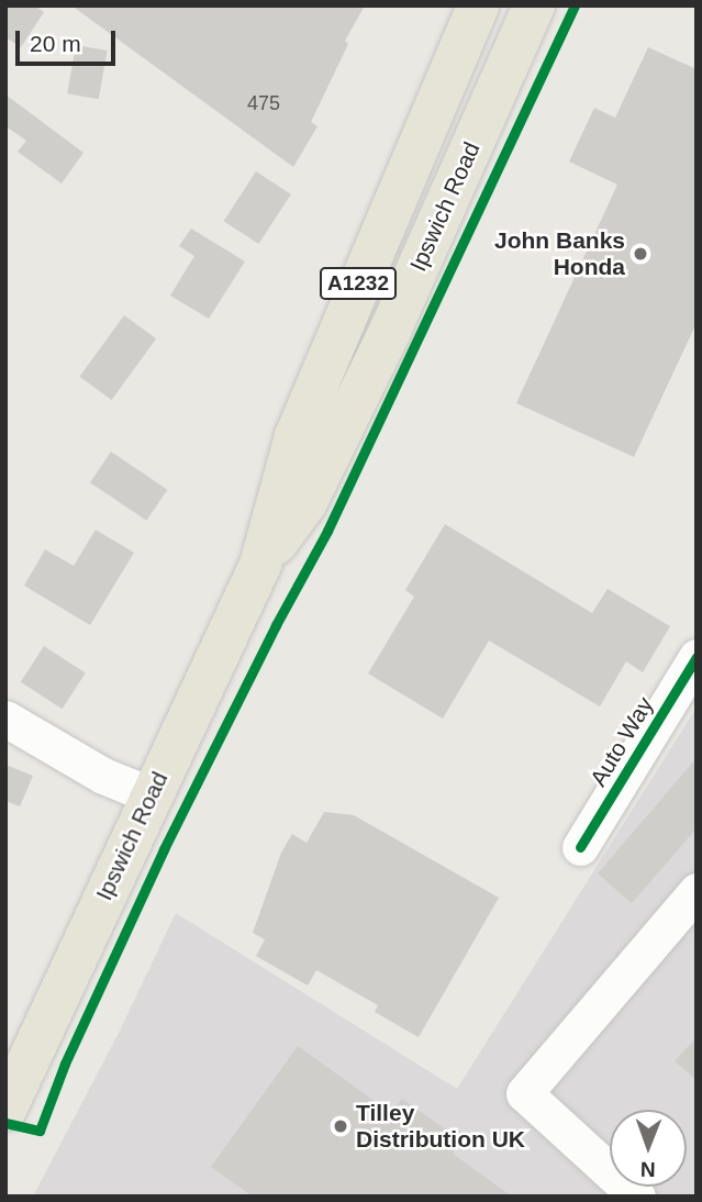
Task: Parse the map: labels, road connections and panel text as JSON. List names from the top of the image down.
{
  "streets": {
    "main road": ["Ipswich Road", "A1232"],
    "street": ["Auto Way"]
  },
  "places": ["John Banks Honda", "Tilley Distribution UK"],
  "house_numbers": ["475"],
  "scale_bar": "20 m",
  "north": "bottom"
}
